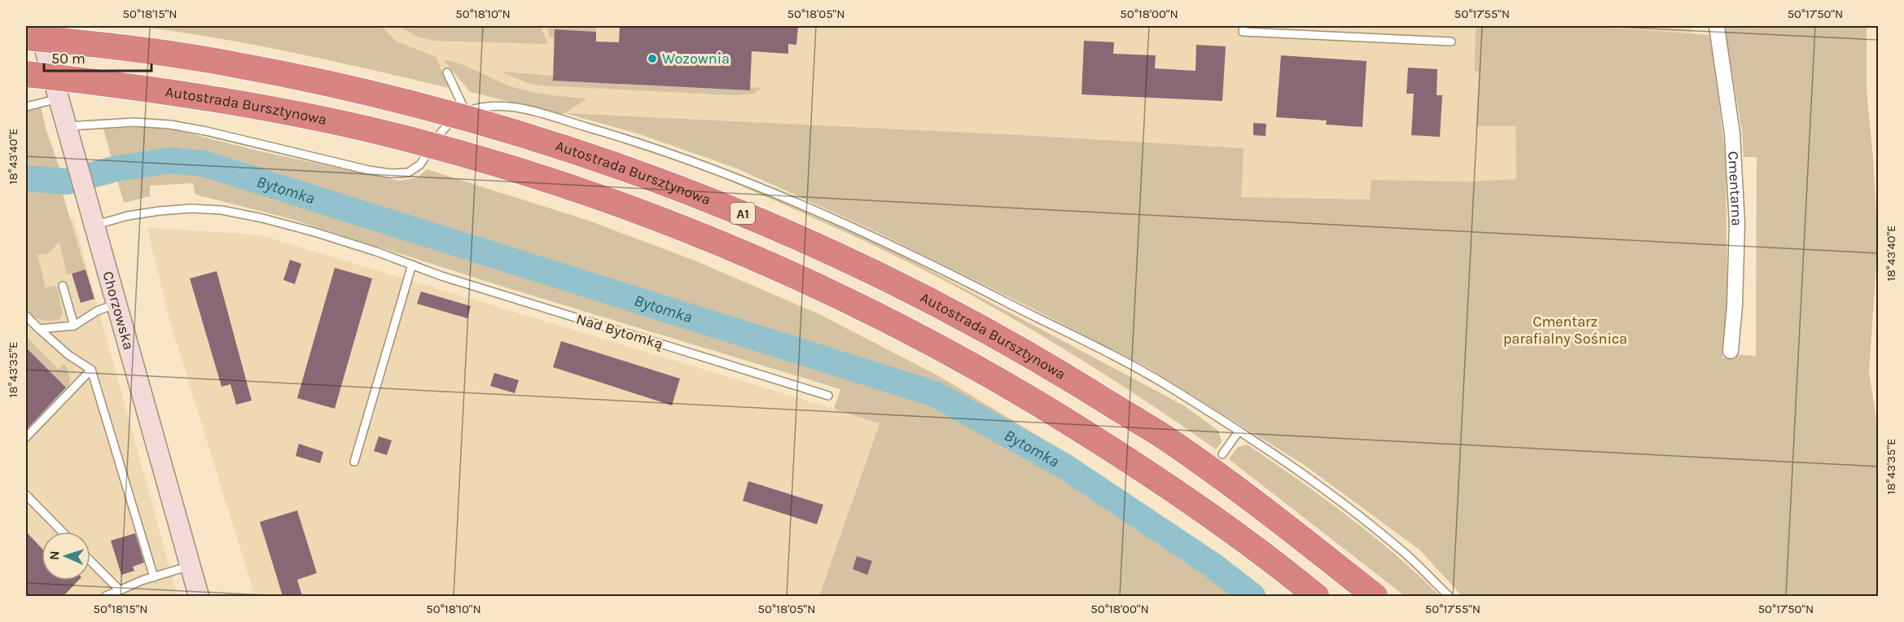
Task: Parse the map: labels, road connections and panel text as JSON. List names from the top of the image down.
{
  "streets": {
    "highway": ["Autostrada Bursztynowa", "A1"],
    "main road": ["Chorzowska"],
    "street": ["Cmentarna"],
    "lane": ["Nad Bytomką"]
  },
  "crossings": [
    ["Chorzowska", "Nad Bytomką"]
  ],
  "water": ["Bytomka"],
  "parks": ["Cmentarz parafialny Sośnica"],
  "places": ["Wozownia"],
  "scale_bar": "50 m",
  "north": "left",
  "coordinates": [
    "50°18'15\"N",
    "50°18'10\"N",
    "50°18'05\"N",
    "50°18'00\"N",
    "50°17'55\"N",
    "50°17'50\"N",
    "18°43'40\"E",
    "18°43'35\"E"
  ]
}
